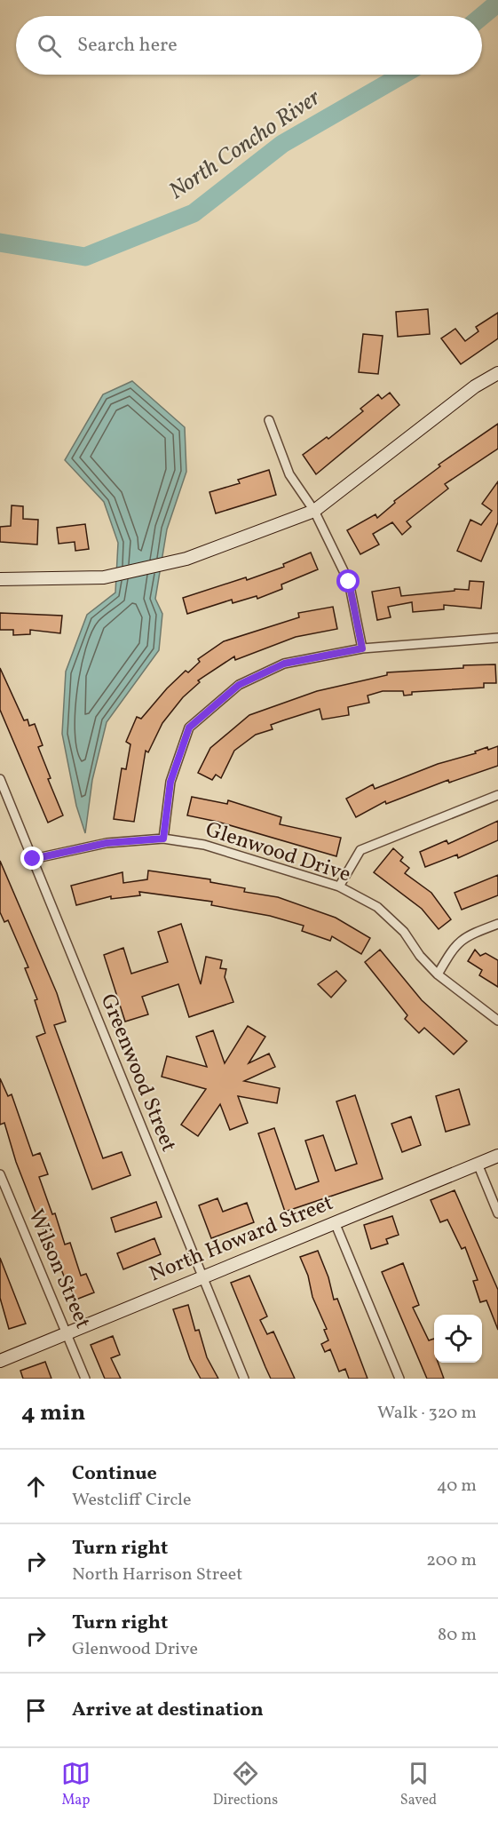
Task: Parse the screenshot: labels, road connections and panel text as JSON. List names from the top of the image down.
{
  "streets": {
    "street": [
      "Glenwood Drive",
      "Greenwood Street",
      "North Howard Street",
      "Wilson Street"
    ]
  },
  "crossings": [
    ["Glenwood Drive", "Greenwood Street"],
    ["Greenwood Street", "North Howard Street"],
    ["North Howard Street", "Wilson Street"]
  ],
  "water": ["North Concho River"],
  "page": {
    "search": "Search here",
    "heading": ["4 min", "Walk · 320 m"],
    "list": [
      ["Continue", "Westcliff Circle", "40 m"],
      ["Turn right", "North Harrison Street", "200 m"],
      ["Turn right", "Glenwood Drive", "80 m"],
      "Arrive at destination"
    ],
    "nav": ["Map", "Directions", "Saved"]
  }
}
